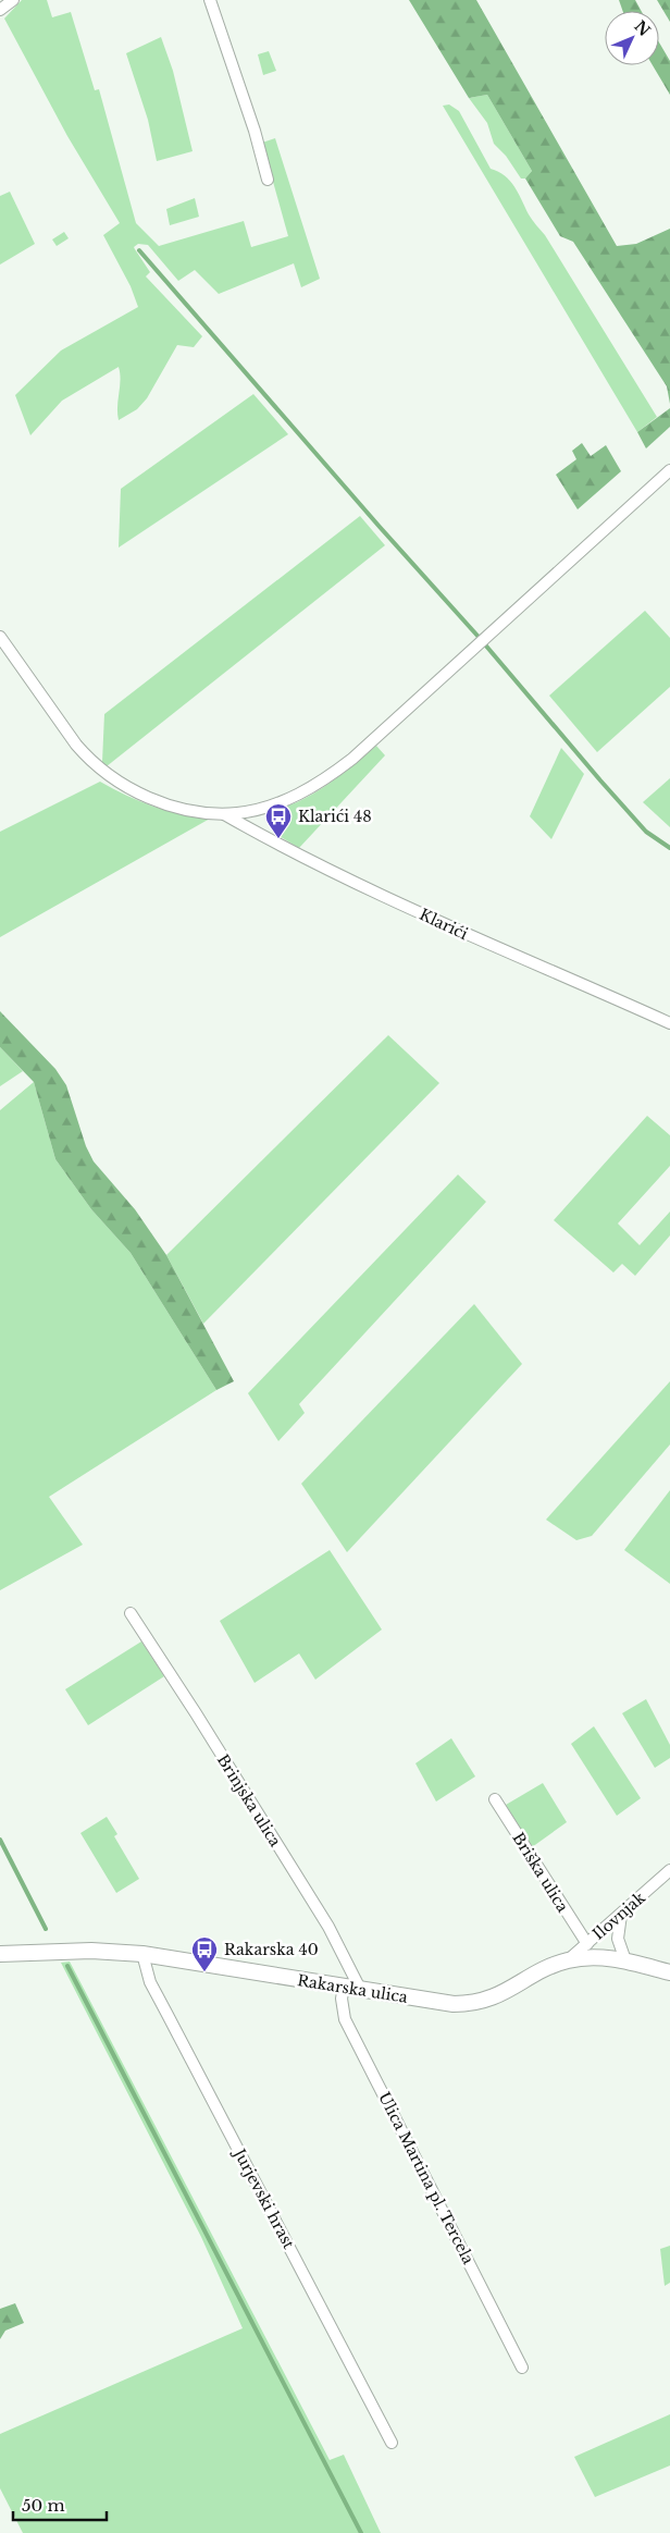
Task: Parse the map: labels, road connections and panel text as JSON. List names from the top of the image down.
{
  "streets": {
    "main road": ["Rakarska ulica"],
    "street": [
      "Klarići",
      "Brinjska ulica",
      "Briška ulica",
      "Ilovnjak",
      "Ulica Martina pl. Tercela",
      "Jurjevski hrast"
    ]
  },
  "crossings": [
    ["Brinjska ulica", "Rakarska ulica"],
    ["Briška ulica", "Ilovnjak"],
    ["Ilovnjak", "Rakarska ulica"],
    ["Rakarska ulica", "Ulica Martina pl. Tercela"],
    ["Rakarska ulica", "Jurjevski hrast"]
  ],
  "places": {
    "bus stop": ["Klarići 48", "Rakarska 40"]
  },
  "scale_bar": "50 m",
  "north": "top right"
}
